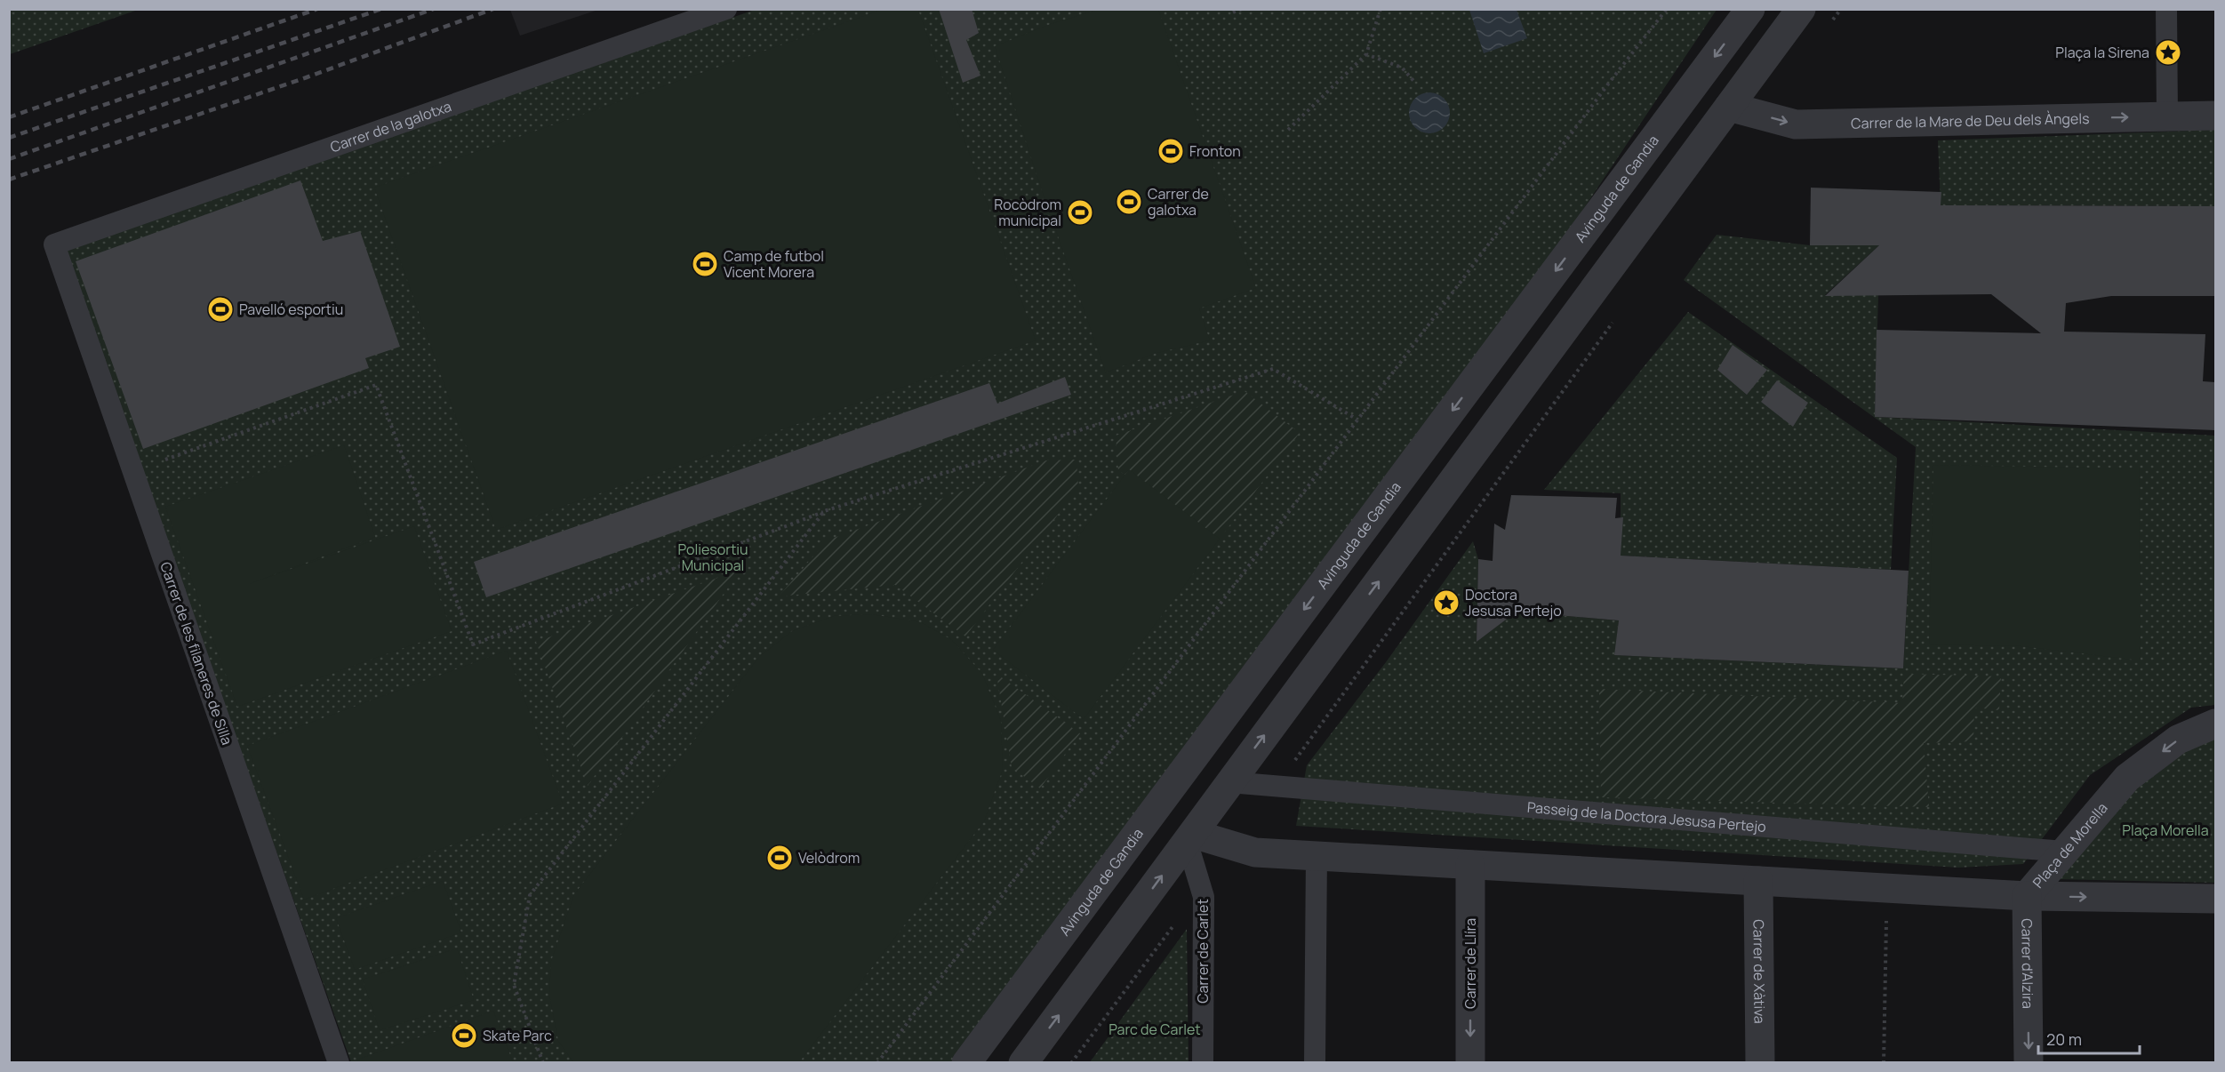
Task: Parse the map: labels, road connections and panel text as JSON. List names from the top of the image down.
{
  "streets": {
    "street": [
      "Carrer de la Mare de Deu dels Àngels",
      "Carrer de la galotxa",
      "Avinguda de Gandia",
      "Carrer de les filaneres de Silla",
      "Passeig de la Doctora Jesusa Pertejo",
      "Plaça de Morella",
      "Carrer de Carlet",
      "Carrer de Llíra",
      "Carrer d'Alzira",
      "Carrer de Xàtiva"
    ]
  },
  "crossings": [
    ["Carrer de la galotxa", "Carrer de les filaneres de Silla"],
    ["Passeig de la Doctora Jesusa Pertejo", "Plaça de Morella"],
    ["Plaça de Morella", "Carrer d'Alzira"]
  ],
  "one_way": ["Carrer de la Mare de Deu dels Àngels", "Carrer d'Alzira"],
  "parks": ["Poliesortiu Municipal", "Plaça Morella", "Parc de Carlet"],
  "places": {
    "place": ["Plaça la Sirena", "Doctora Jesusa Pertejo"],
    "sports": [
      "Fronton",
      "Carrer de galotxa",
      "Rocòdrom municipal",
      "Camp de futbol Vicent Morera",
      "Pavelló esportiu",
      "Velòdrom",
      "Skate Parc"
    ]
  },
  "scale_bar": "20 m"
}
